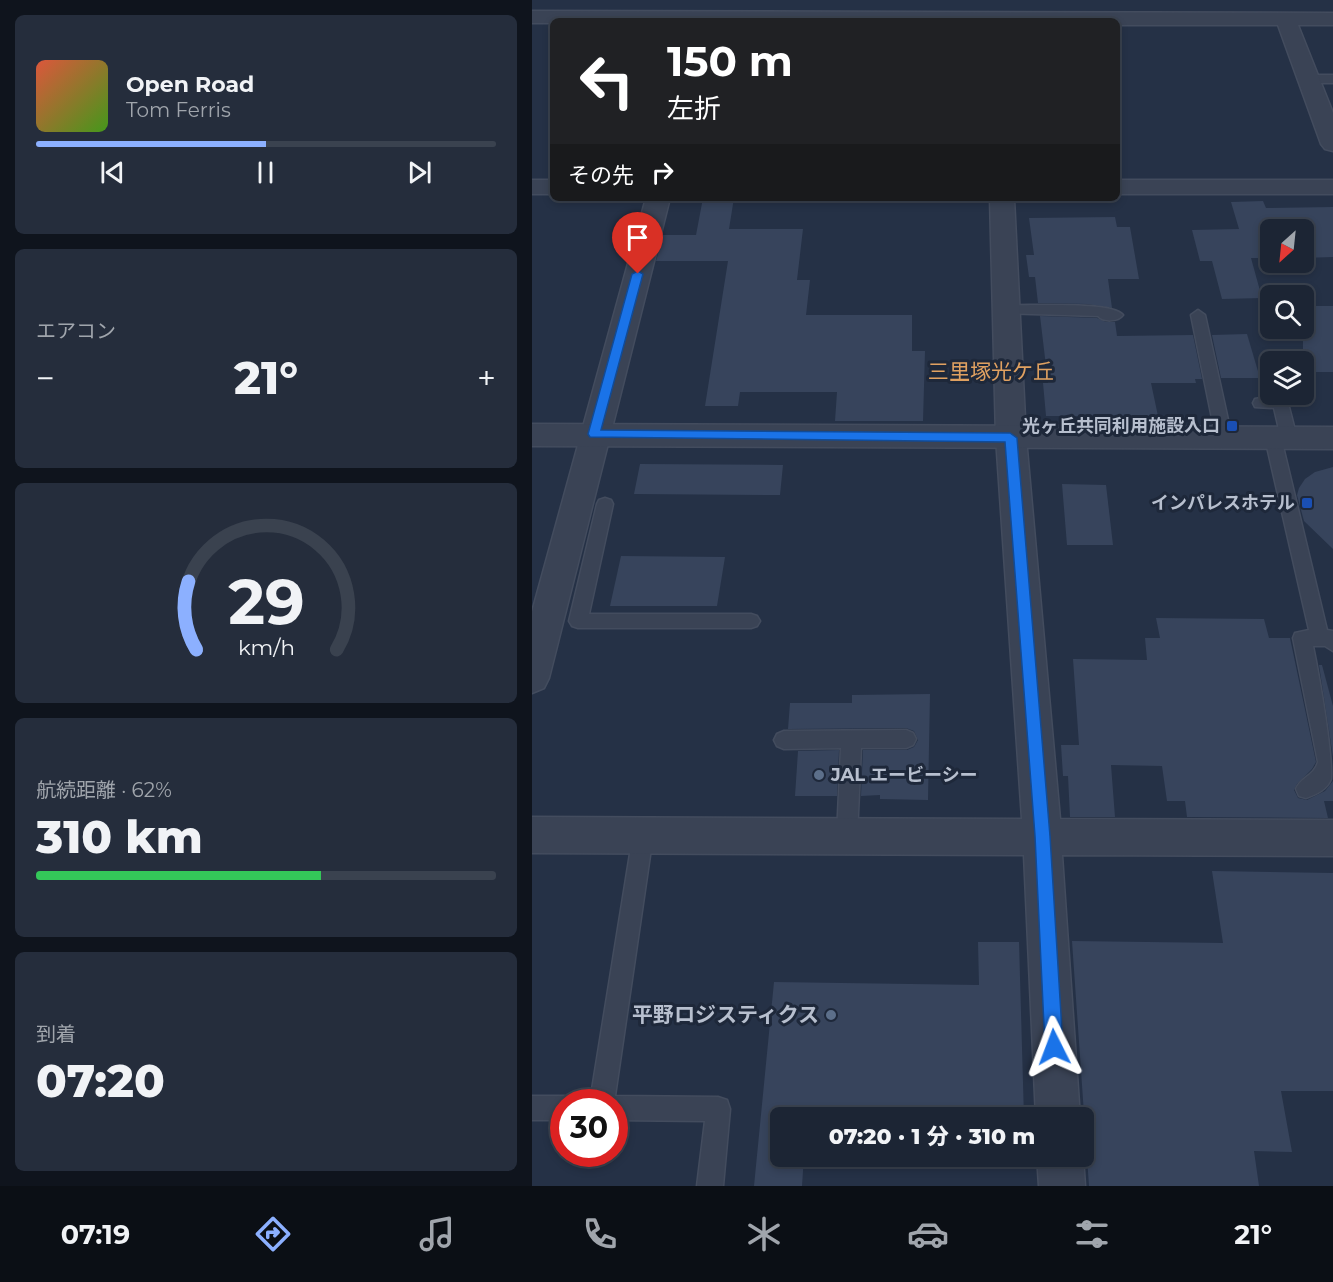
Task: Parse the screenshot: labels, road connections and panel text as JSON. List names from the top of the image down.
{
  "districts": ["三里塚光ケ丘"],
  "places": {
    "transit": ["光ヶ丘共同利用施設入口", "インパレスホテル"],
    "other": ["JAL エービーシー", "平野ロジスティクス"]
  },
  "north": "bottom left",
  "page": {
    "turn": ["150 m", "左折"],
    "song": ["Open Road", "Tom Ferris"],
    "then": "その先",
    "tile": [
      "エアコン",
      ["航続距離 · 62%", "310 km"],
      ["到着", "07:20"]
    ],
    "heat": ["−", "21°", "+"],
    "limit": "30",
    "trip": "07:20 · 1 分 · 310 m",
    "tabs": ["07:19", "21°"],
    "gauge": ["29", "km/h"]
  }
}
